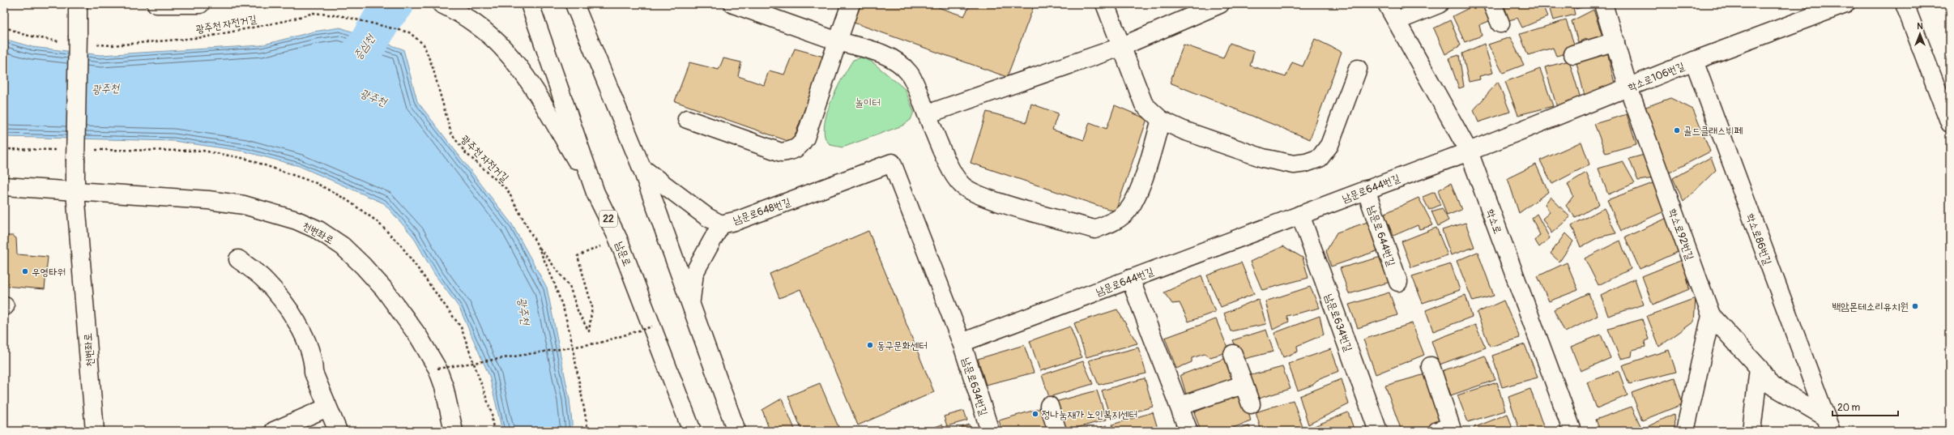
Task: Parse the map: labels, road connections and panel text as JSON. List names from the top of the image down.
{
  "streets": {
    "street": [
      "학소로106번길",
      "남문로644번길",
      "남문로648번길",
      "22",
      "학소로",
      "천변좌로",
      "학소로92번길",
      "남문로 644번길",
      "학소로86번길",
      "남문로",
      "남문로634번길"
    ],
    "path": ["광주천 자전거길"]
  },
  "crossings": [
    ["광주천 자전거길", "남문로"],
    ["학소로106번길", "남문로644번길"],
    ["학소로106번길", "학소로"],
    ["학소로106번길", "학소로92번길"],
    ["학소로106번길", "학소로86번길"],
    ["남문로644번길", "남문로648번길"],
    ["남문로644번길", "학소로"],
    ["남문로644번길", "남문로 644번길"],
    ["남문로644번길", "남문로634번길"],
    ["남문로648번길", "남문로634번길"],
    ["학소로92번길", "학소로86번길"]
  ],
  "water": ["증심천", "광주천"],
  "parks": ["놀이터"],
  "places": [
    "골드클래스뷔페",
    "우영타워",
    "백암몬테소리유치원",
    "동구문화센터",
    "정나눔재가 노인복지센터"
  ],
  "scale_bar": "20 m",
  "north": "top"
}
